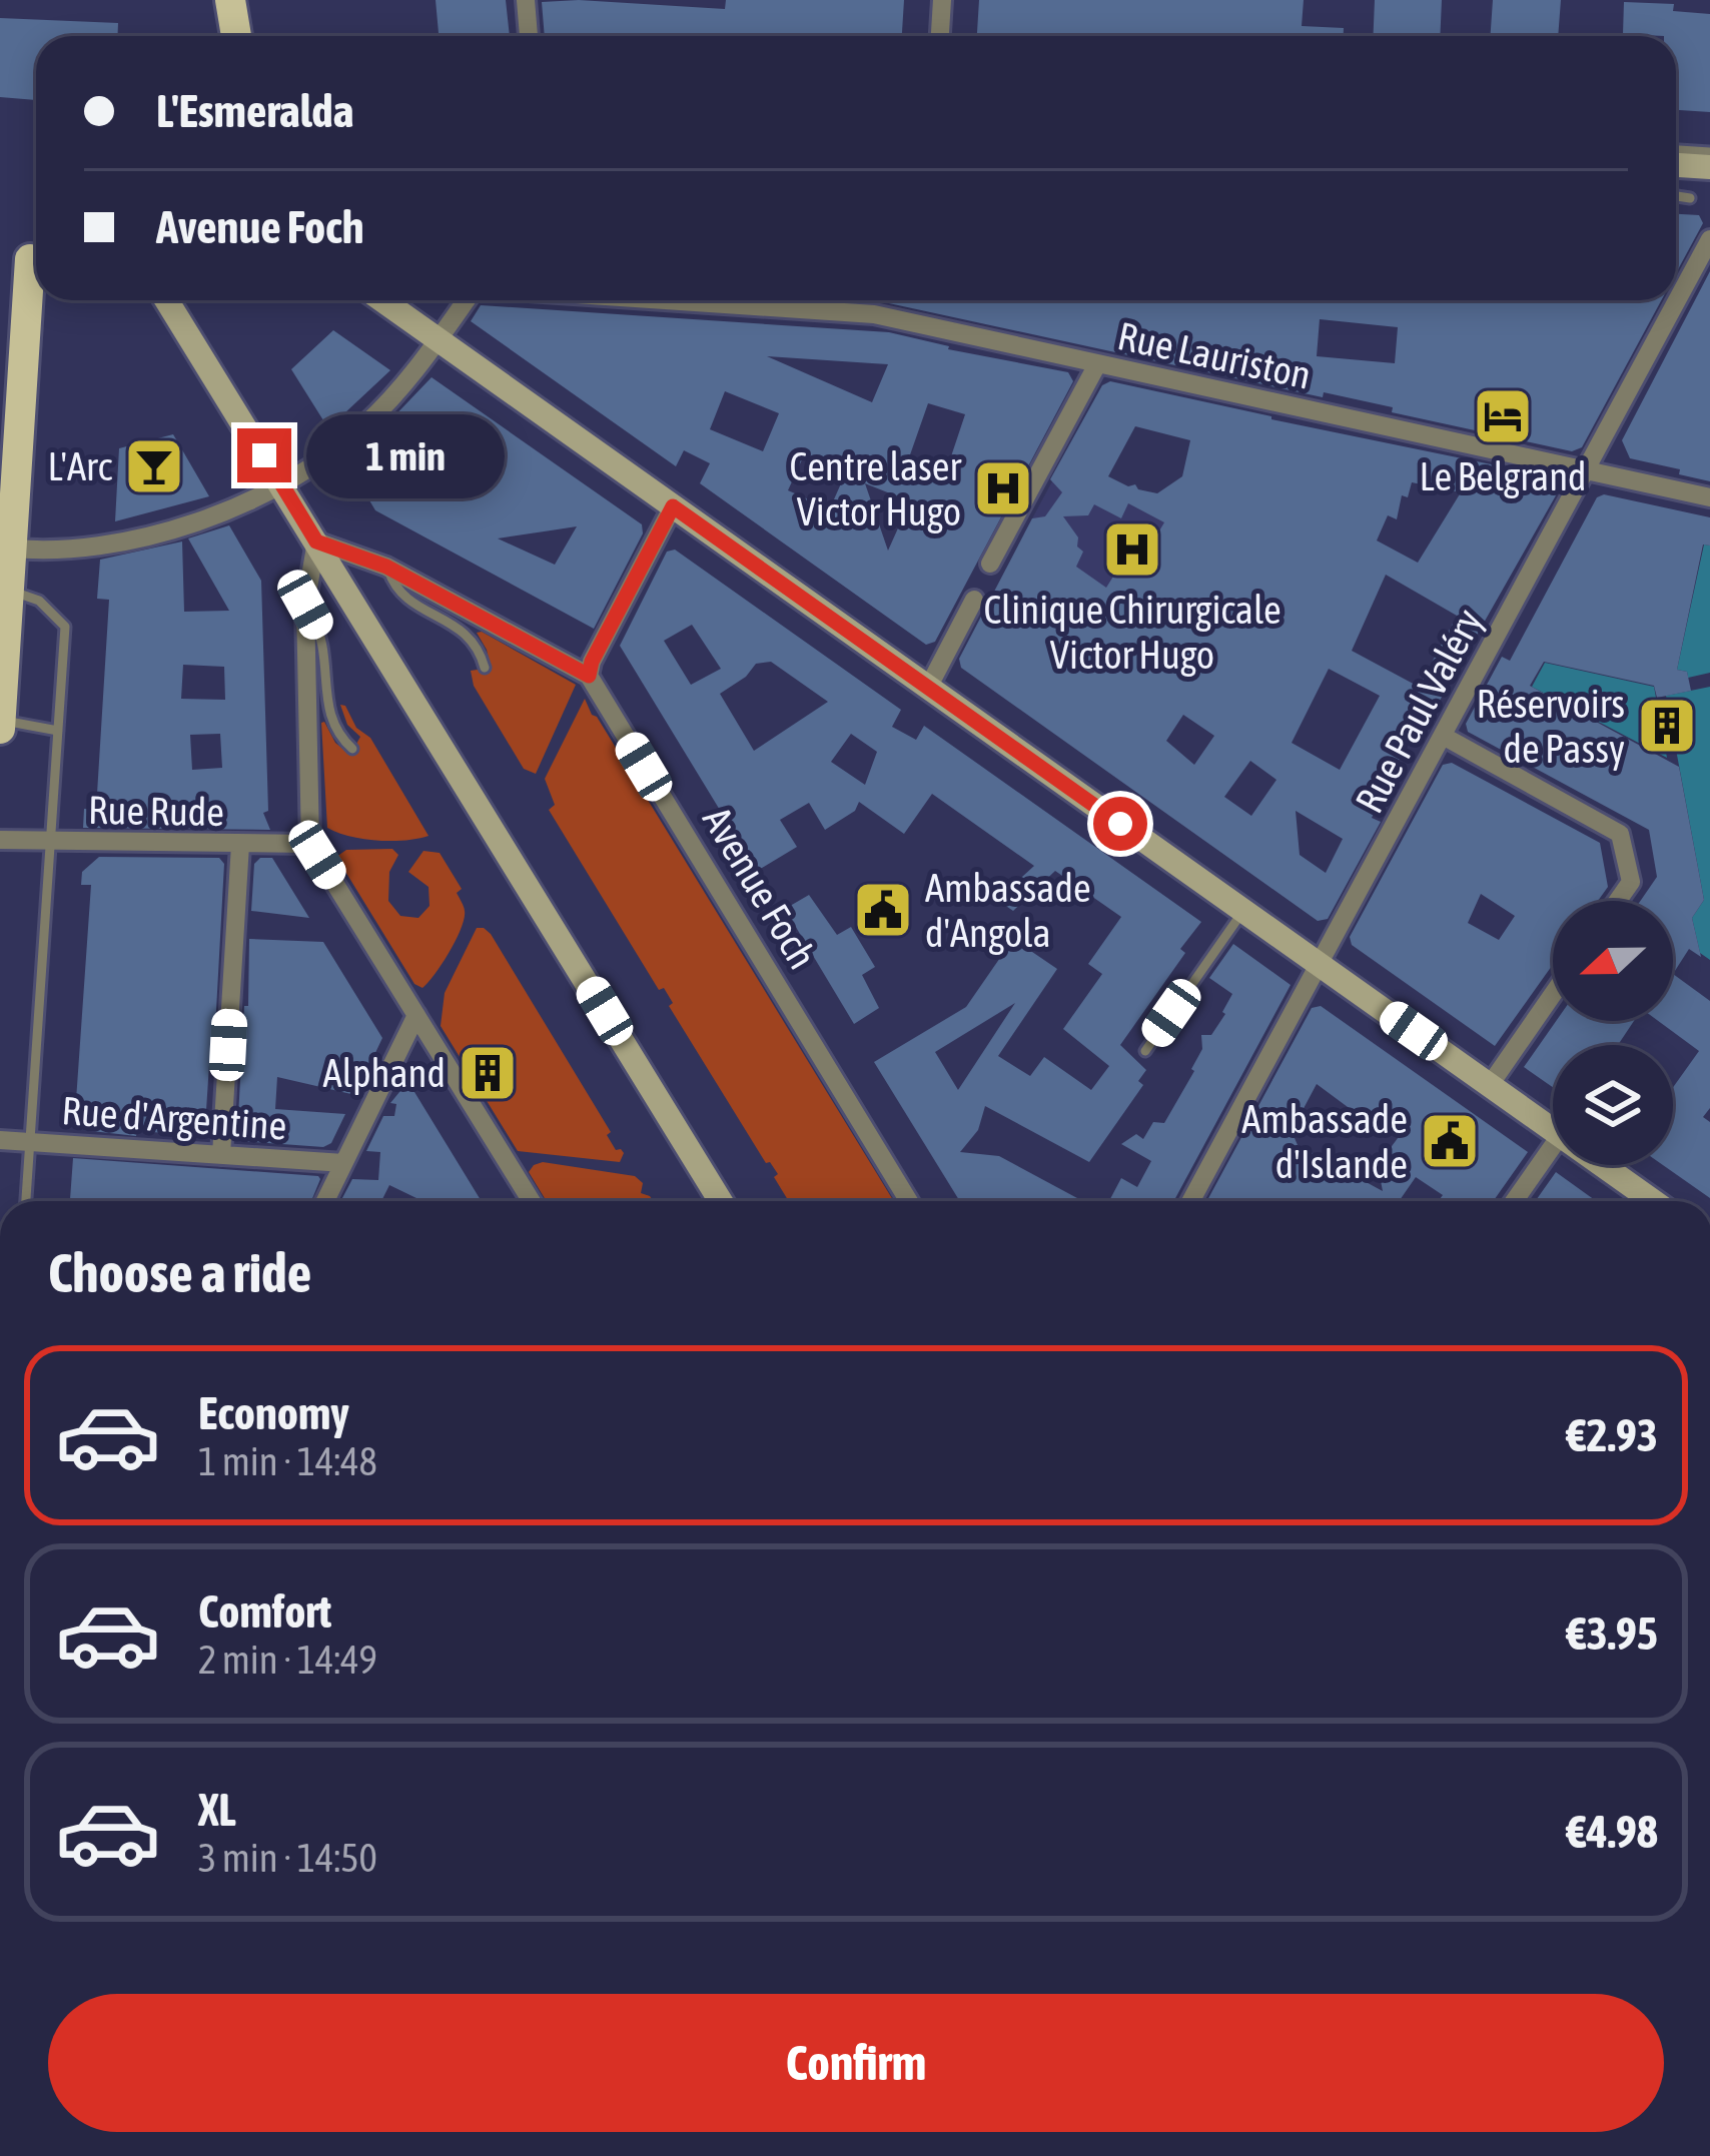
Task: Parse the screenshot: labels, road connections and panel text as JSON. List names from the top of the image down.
{
  "streets": {
    "street": [
      "Rue Lauriston",
      "Rue Paul Valéry",
      "Rue Rude",
      "Avenue Foch",
      "Rue d'Argentine"
    ]
  },
  "crossings": [
    ["Rue Lauriston", "Rue Paul Valéry"]
  ],
  "places": {
    "hotel": ["Le Belgrand"],
    "bar": ["L'Arc"],
    "hospital": ["Centre laser Victor Hugo", "Clinique Chirurgicale Victor Hugo"],
    "building": ["Réservoirs de Passy", "Alphand"],
    "public building": ["Ambassade d'Angola", "Ambassade d'Islande"]
  },
  "north": "left",
  "page": {
    "banner": ["L'Esmeralda", "Avenue Foch"],
    "bubble": "1 min",
    "heading": "Choose a ride",
    "list": [
      {
        "name": "Economy",
        "note": "1 min · 14:48",
        "value": "€2.93"
      },
      {
        "name": "Comfort",
        "note": "2 min · 14:49",
        "value": "€3.95"
      },
      {
        "name": "XL",
        "note": "3 min · 14:50",
        "value": "€4.98"
      }
    ],
    "buttons": "Confirm"
  }
}
